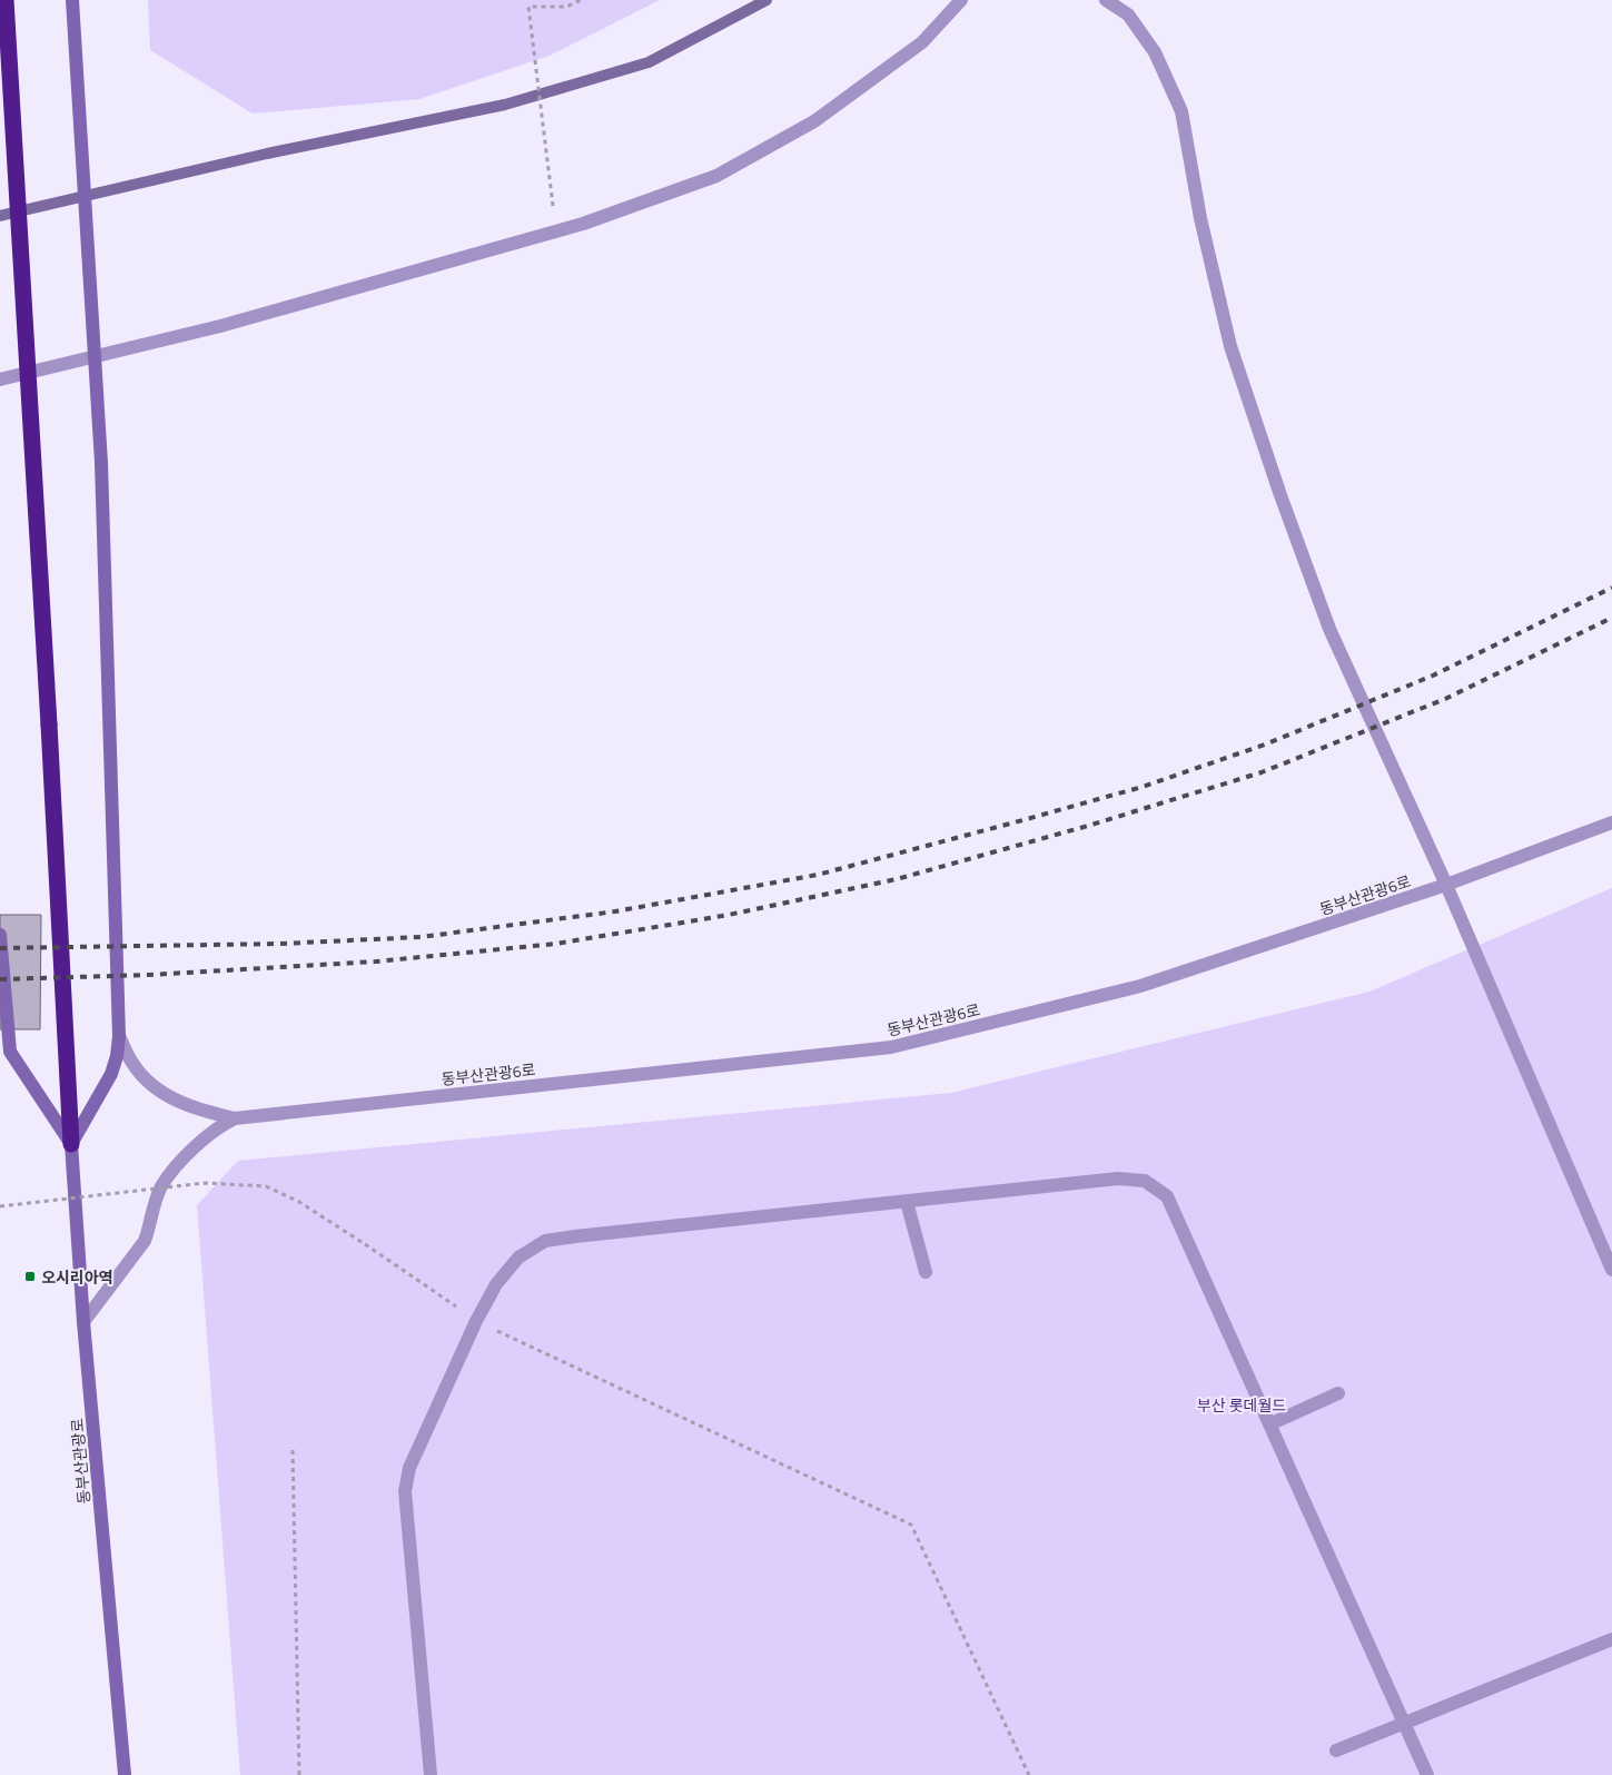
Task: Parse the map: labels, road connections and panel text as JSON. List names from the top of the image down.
{
  "streets": {
    "main road": ["동부산관광로"],
    "street": ["동부산관광6로"]
  },
  "crossings": [
    ["동부산관광6로", "동부산관광로"]
  ],
  "parks": ["부산 롯데월드"],
  "places": {
    "transit": ["오시리아역"]
  }
}
